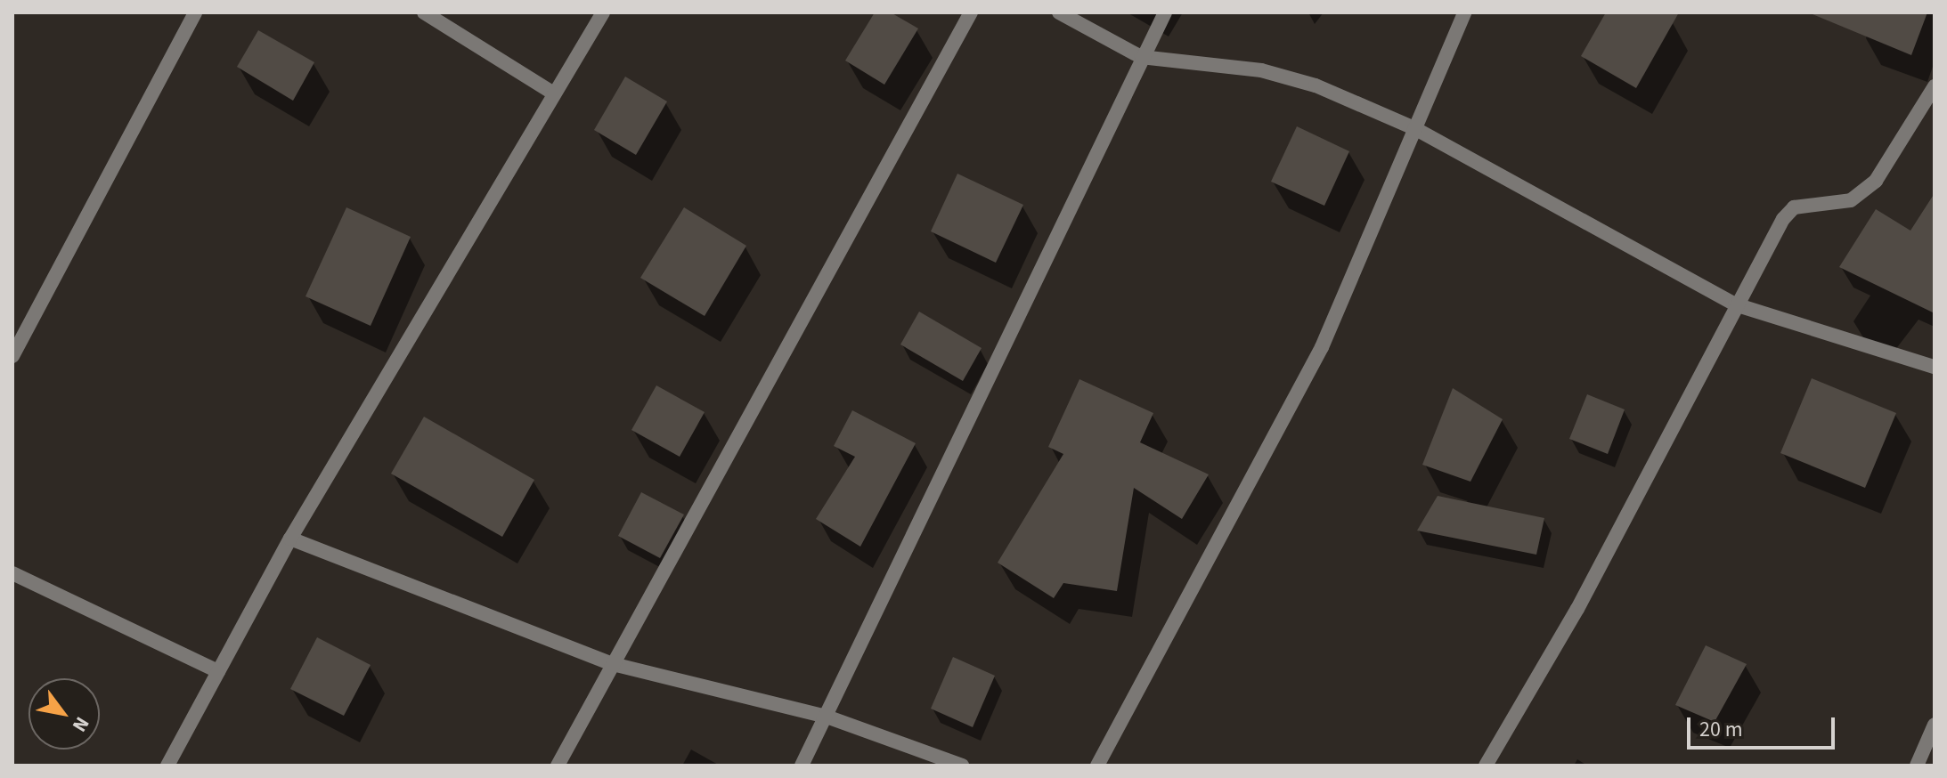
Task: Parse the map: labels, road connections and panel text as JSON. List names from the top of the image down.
{
  "scale_bar": "20 m",
  "north": "bottom right"
}
